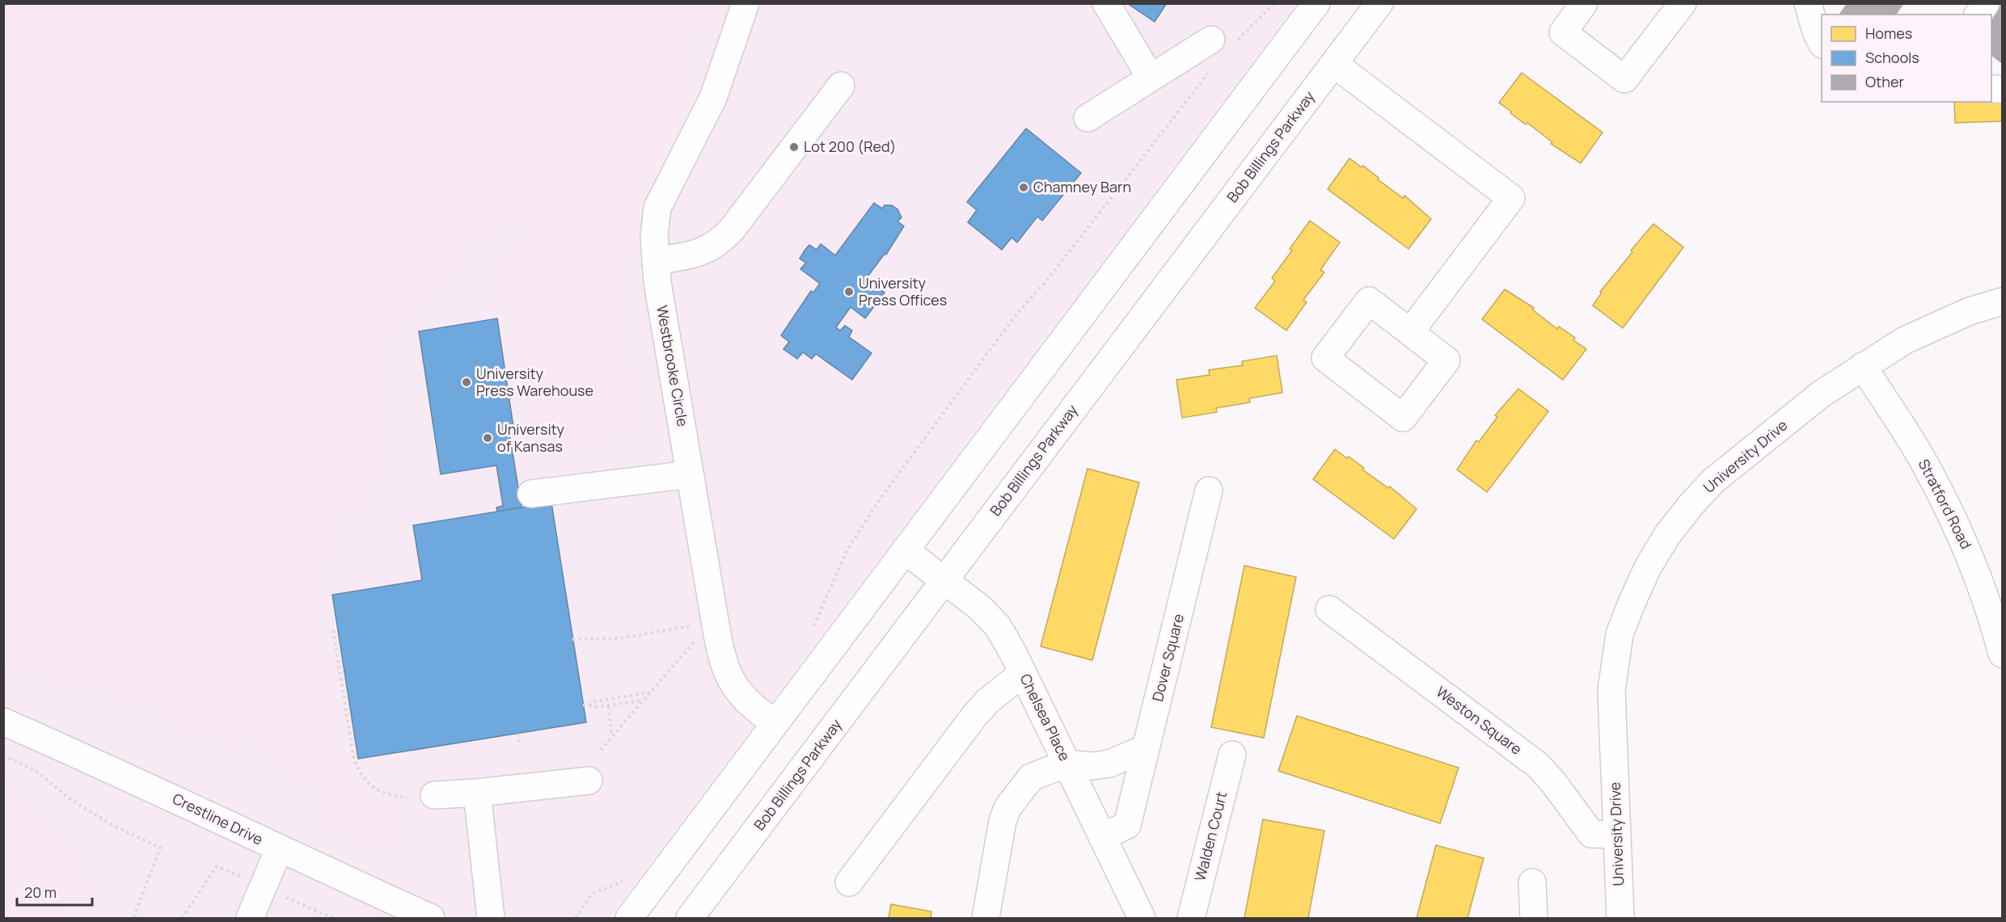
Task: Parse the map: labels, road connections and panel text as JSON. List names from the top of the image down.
{
  "streets": {
    "street": [
      "Bob Billings Parkway",
      "Westbrooke Circle",
      "University Drive",
      "Stratford Road",
      "Dover Square",
      "Chelsea Place",
      "Weston Square",
      "Crestline Drive",
      "Walden Court"
    ]
  },
  "crossings": [
    ["Bob Billings Parkway", "Chelsea Place"],
    ["University Drive", "Stratford Road"],
    ["University Drive", "Weston Square"],
    ["Dover Square", "Chelsea Place"]
  ],
  "places": [
    "Lot 200 (Red)",
    "Chamney Barn",
    "University Press Offices",
    "University Press Warehouse",
    "University of Kansas"
  ],
  "legend": ["Homes", "Schools", "Other"],
  "scale_bar": "20 m"
}
